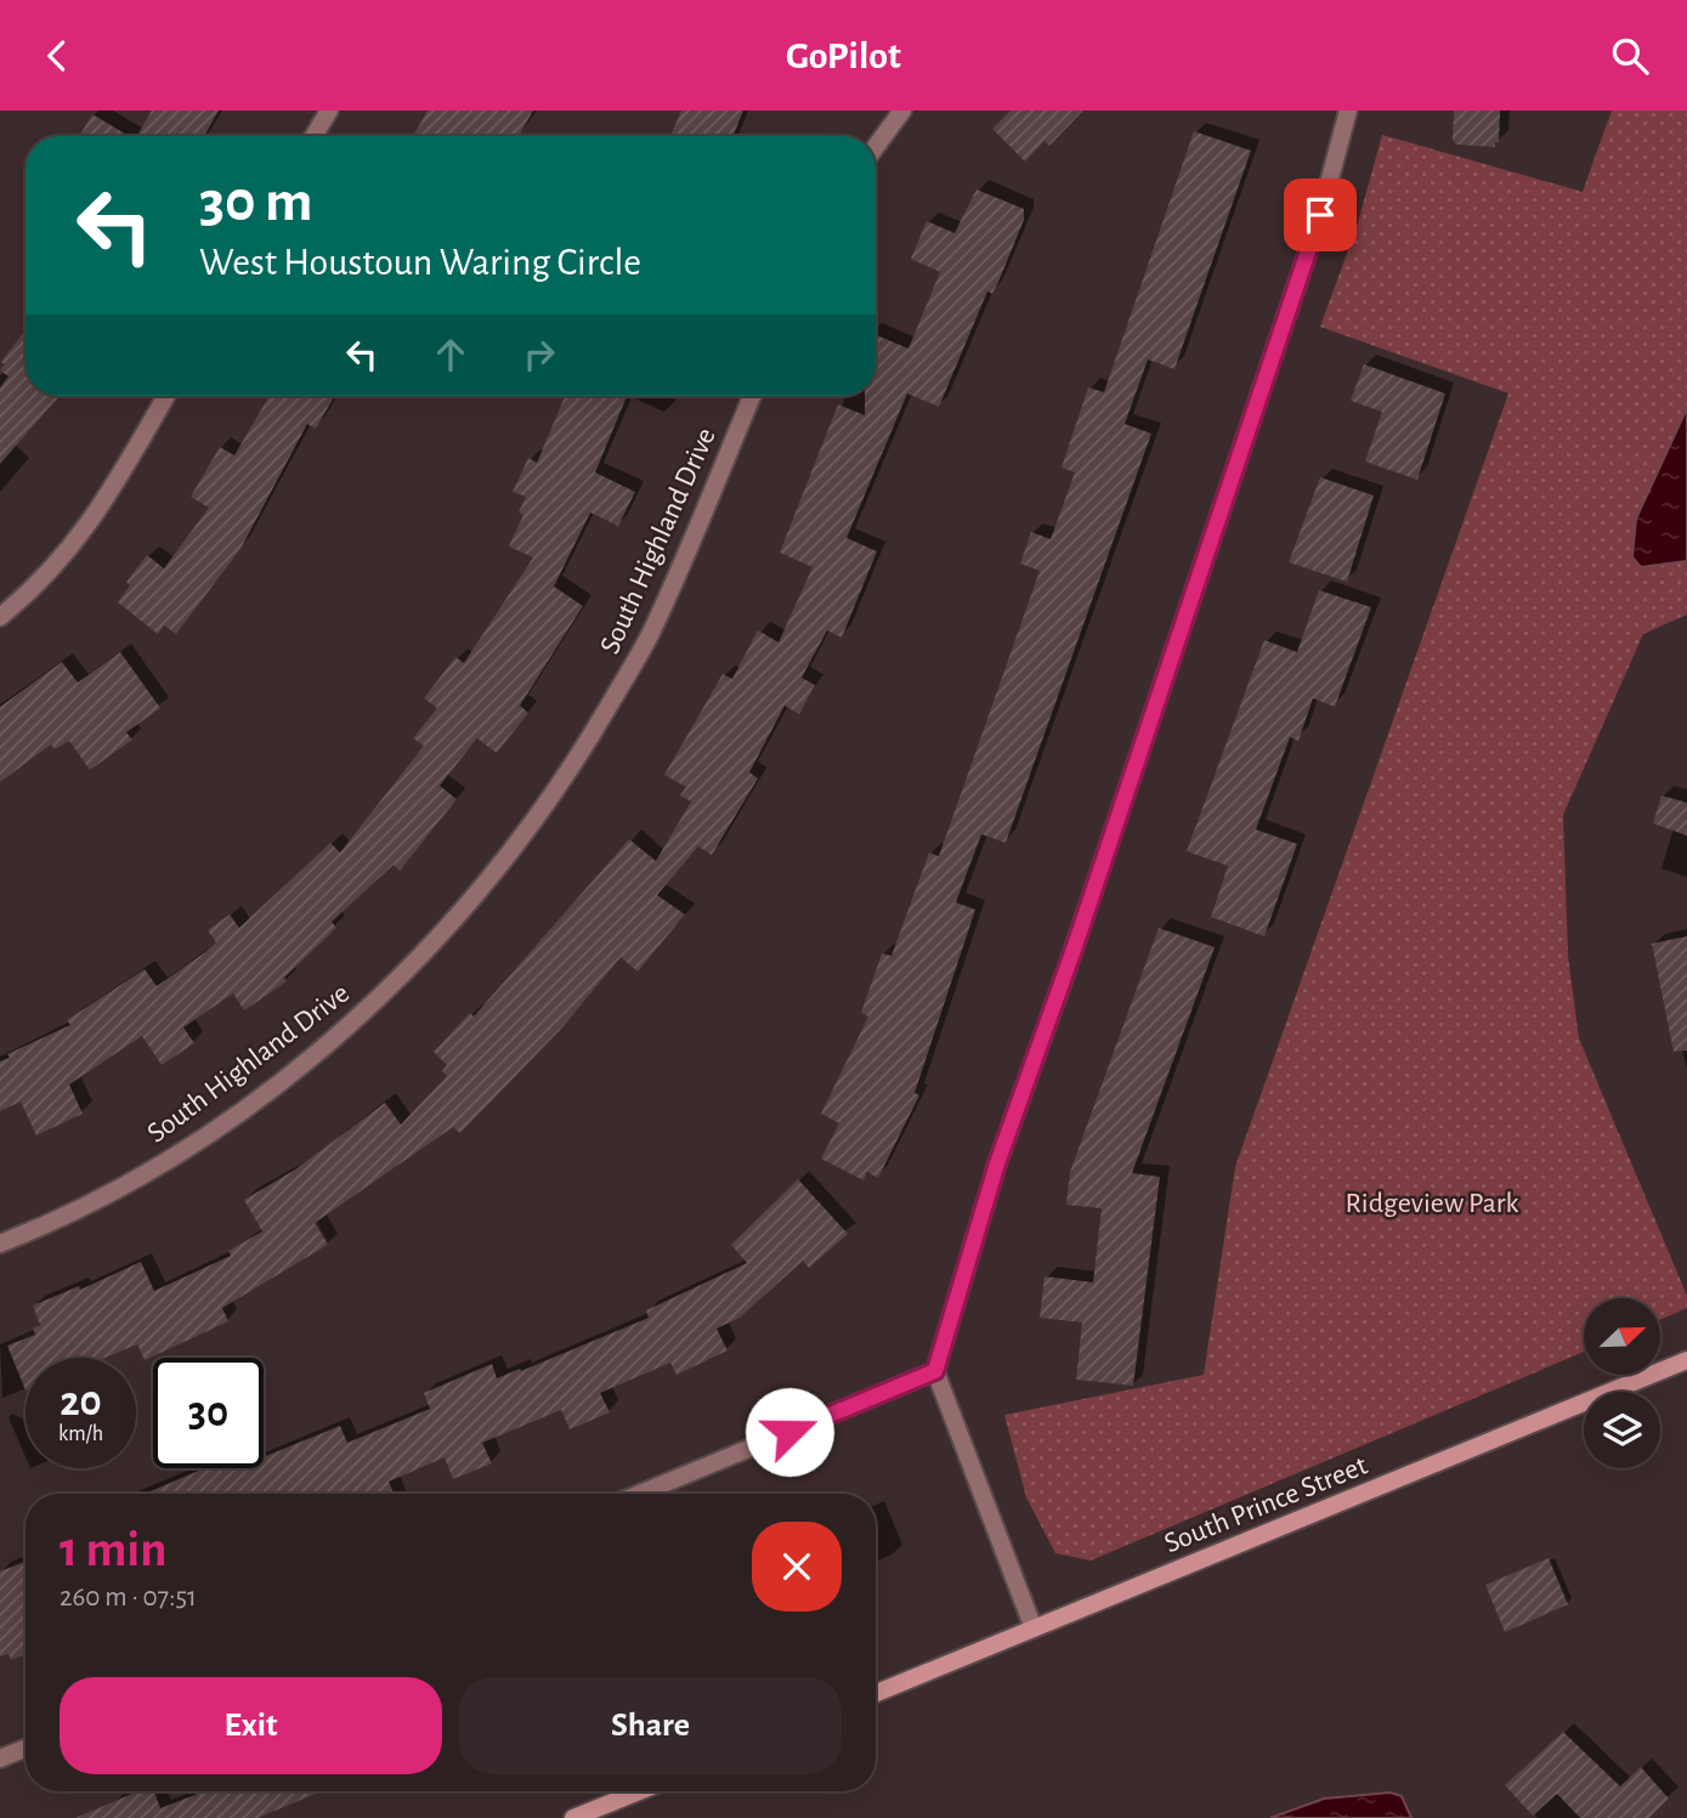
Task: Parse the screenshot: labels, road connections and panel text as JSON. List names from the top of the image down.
{
  "streets": {
    "street": ["South Highland Drive", "South Prince Street"]
  },
  "parks": ["Ridgeview Park"],
  "north": "top right",
  "page": {
    "header": "GoPilot",
    "turn": ["30 m", "West Houstoun Waring Circle"],
    "speed": "20 km/h",
    "limit": "30",
    "heading": ["1 min", "260 m · 07:51"],
    "buttons": ["Exit", "Share"]
  }
}
